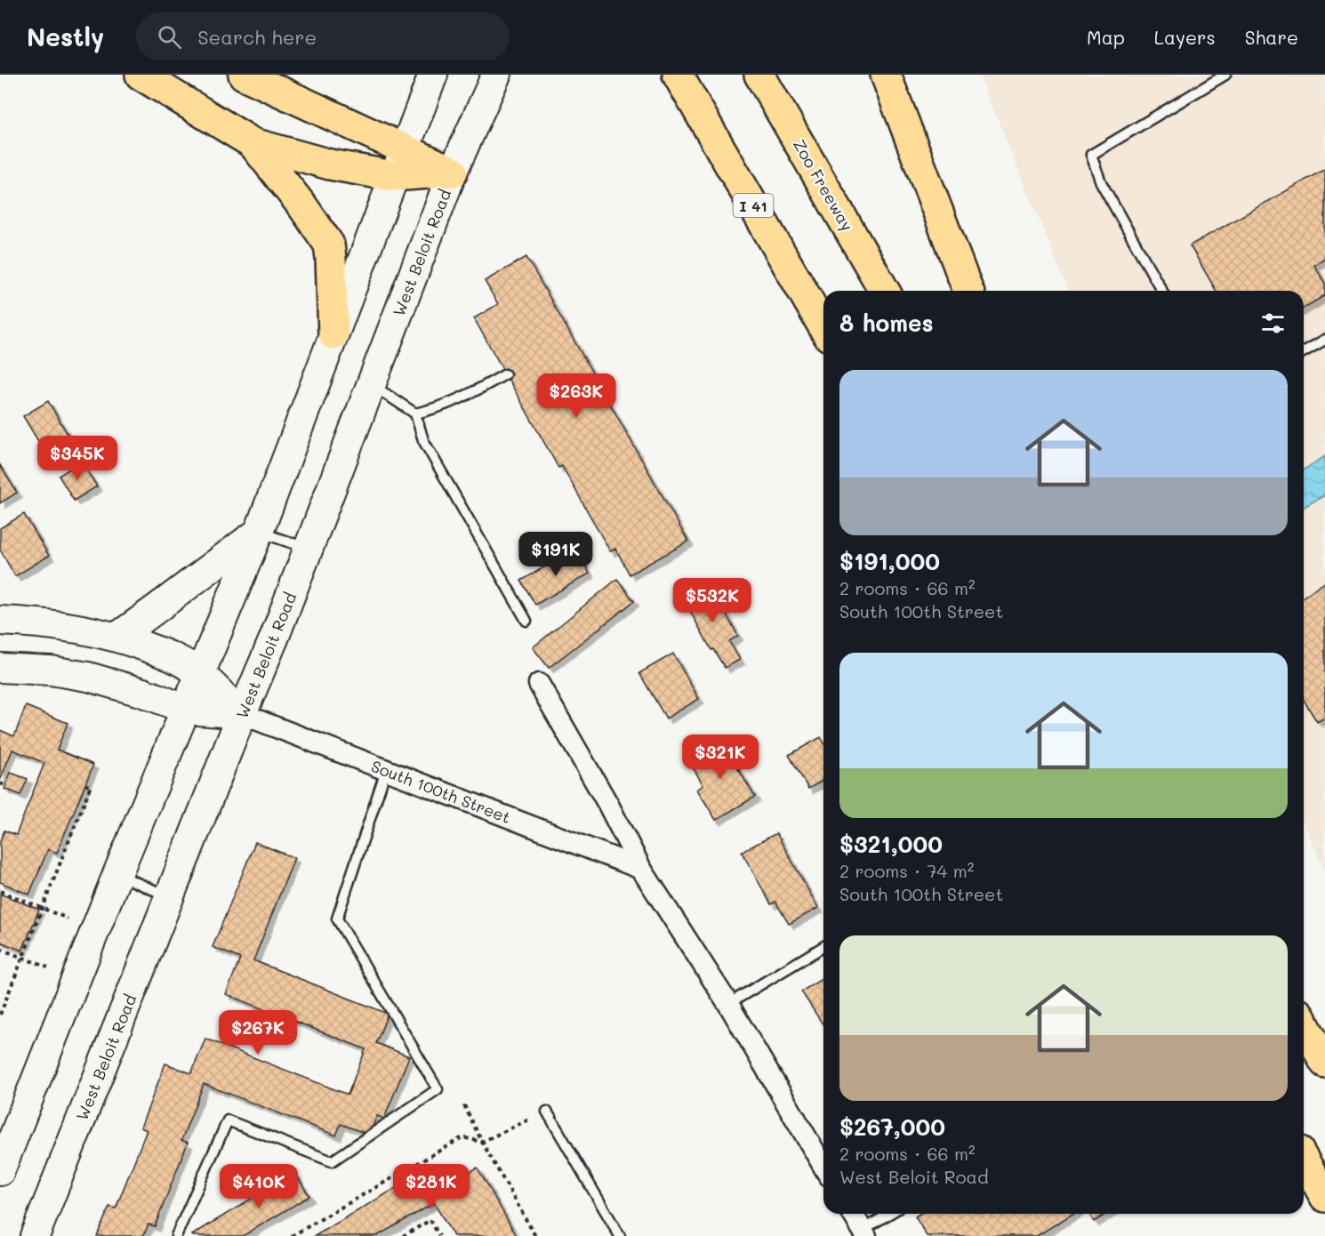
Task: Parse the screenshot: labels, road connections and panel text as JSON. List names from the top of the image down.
{
  "streets": {
    "highway": ["Zoo Freeway", "I 41"],
    "main road": ["West Beloit Road"],
    "street": ["South 100th Street"]
  },
  "crossings": [
    ["West Beloit Road", "South 100th Street"]
  ],
  "page": {
    "header": "Nestly",
    "search": "Search here",
    "nav": ["Map", "Layers", "Share"],
    "heading": "8 homes",
    "list": [
      {
        "name": "$191,000",
        "note": "2 rooms · 66 m² · South 100th Street"
      },
      {
        "name": "$321,000",
        "note": "2 rooms · 74 m² · South 100th Street"
      },
      {
        "name": "$267,000",
        "note": "2 rooms · 66 m² · West Beloit Road"
      }
    ],
    "price": [
      "$263K",
      "$345K",
      "$191K",
      "$532K",
      "$321K",
      "$267K",
      "$410K",
      "$281K"
    ]
  }
}
